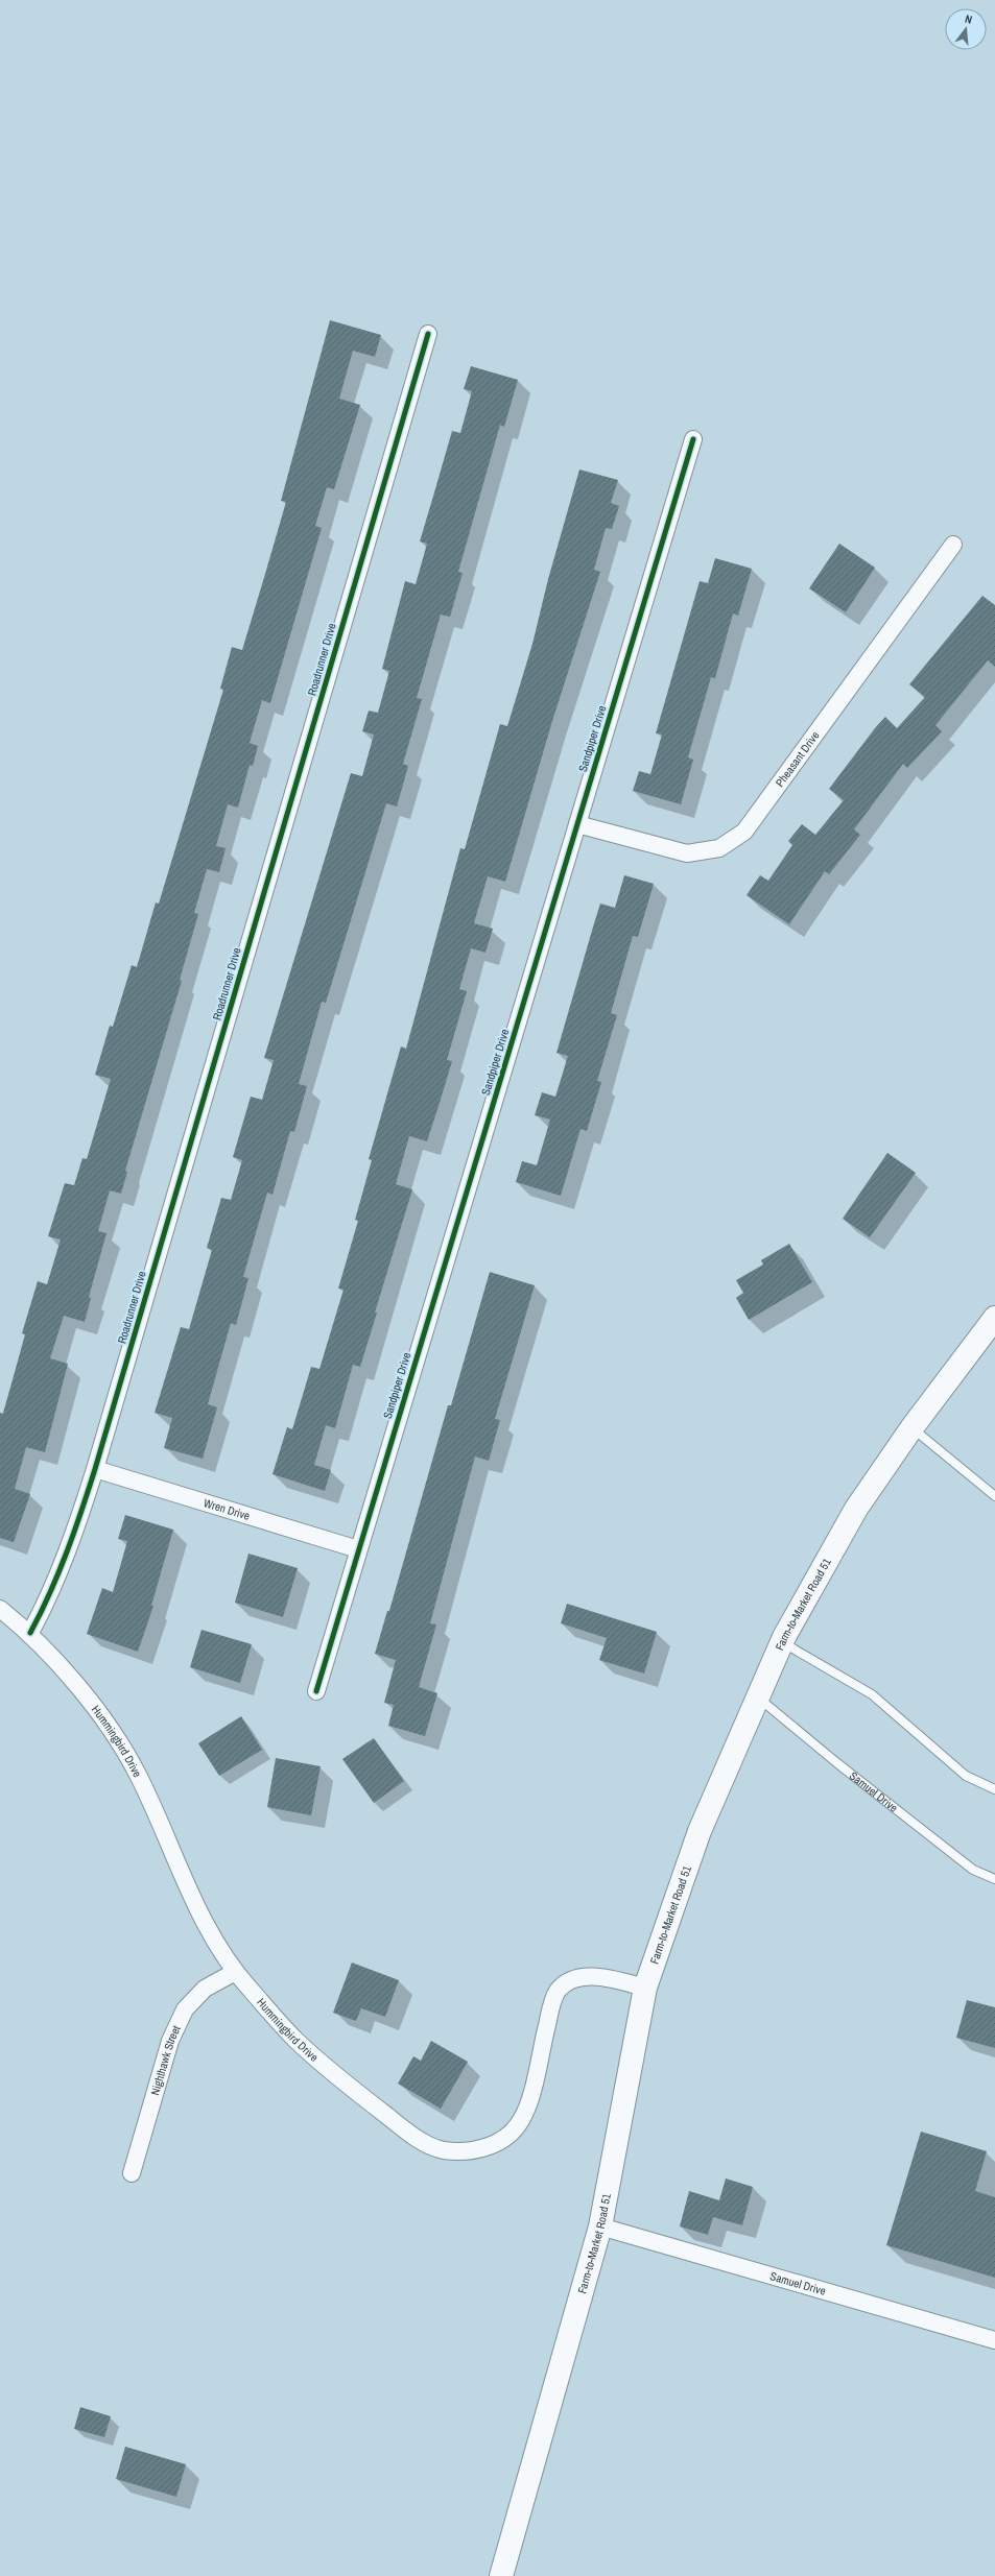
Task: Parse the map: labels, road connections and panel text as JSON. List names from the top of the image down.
{
  "streets": {
    "main road": ["Farm-to-Market Road 51"],
    "street": [
      "Roadrunner Drive",
      "Sandpiper Drive",
      "Pheasant Drive",
      "Wren Drive",
      "Hummingbird Drive",
      "Samuel Drive",
      "Nighthawk Street"
    ]
  },
  "crossings": [
    ["Roadrunner Drive", "Wren Drive"],
    ["Roadrunner Drive", "Hummingbird Drive"],
    ["Sandpiper Drive", "Pheasant Drive"],
    ["Sandpiper Drive", "Wren Drive"],
    ["Farm-to-Market Road 51", "Hummingbird Drive"],
    ["Farm-to-Market Road 51", "Samuel Drive"],
    ["Hummingbird Drive", "Nighthawk Street"]
  ],
  "north": "top"
}
